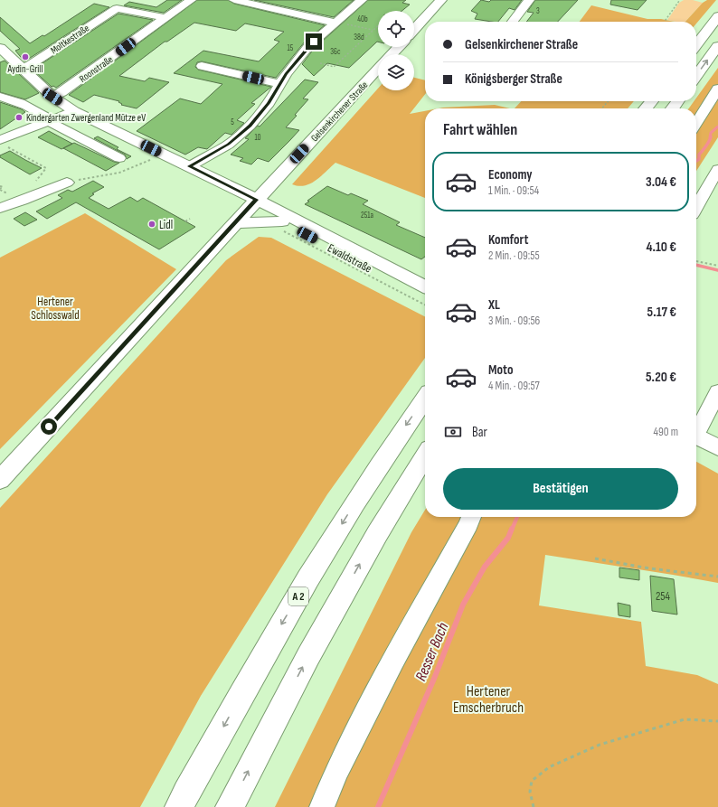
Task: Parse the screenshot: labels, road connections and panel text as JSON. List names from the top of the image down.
{
  "streets": {
    "main road": ["Gelsenkirchener Straße", "Ewaldstraße", "A 2"],
    "street": ["Moltkestraße", "Roonstraße"]
  },
  "crossings": [
    ["Moltkestraße", "Roonstraße"],
    ["Moltkestraße", "Ewaldstraße"],
    ["Roonstraße", "Ewaldstraße"],
    ["Gelsenkirchener Straße", "Ewaldstraße"]
  ],
  "water": ["Resser Bach"],
  "parks": ["Hertener Schlosswald", "Hertener Emscherbruch"],
  "places": ["Aydin-Grill", "Kindergarten Zwergenland Mütze eV", "Lidl"],
  "house_numbers": [
    "3",
    "40b",
    "38d",
    "15",
    "36c",
    "5",
    "10",
    "251a",
    "254"
  ],
  "page": {
    "banner": ["Gelsenkirchener Straße", "Königsberger Straße"],
    "heading": "Fahrt wählen",
    "list": [
      {
        "name": "Economy",
        "note": "1 Min. · 09:54",
        "value": "3.04 €"
      },
      {
        "name": "Komfort",
        "note": "2 Min. · 09:55",
        "value": "4.10 €"
      },
      {
        "name": "XL",
        "note": "3 Min. · 09:56",
        "value": "5.17 €"
      },
      {
        "name": "Moto",
        "note": "4 Min. · 09:57",
        "value": "5.20 €"
      }
    ],
    "pay": ["Bar", "490 m"],
    "buttons": "Bestätigen"
  }
}
